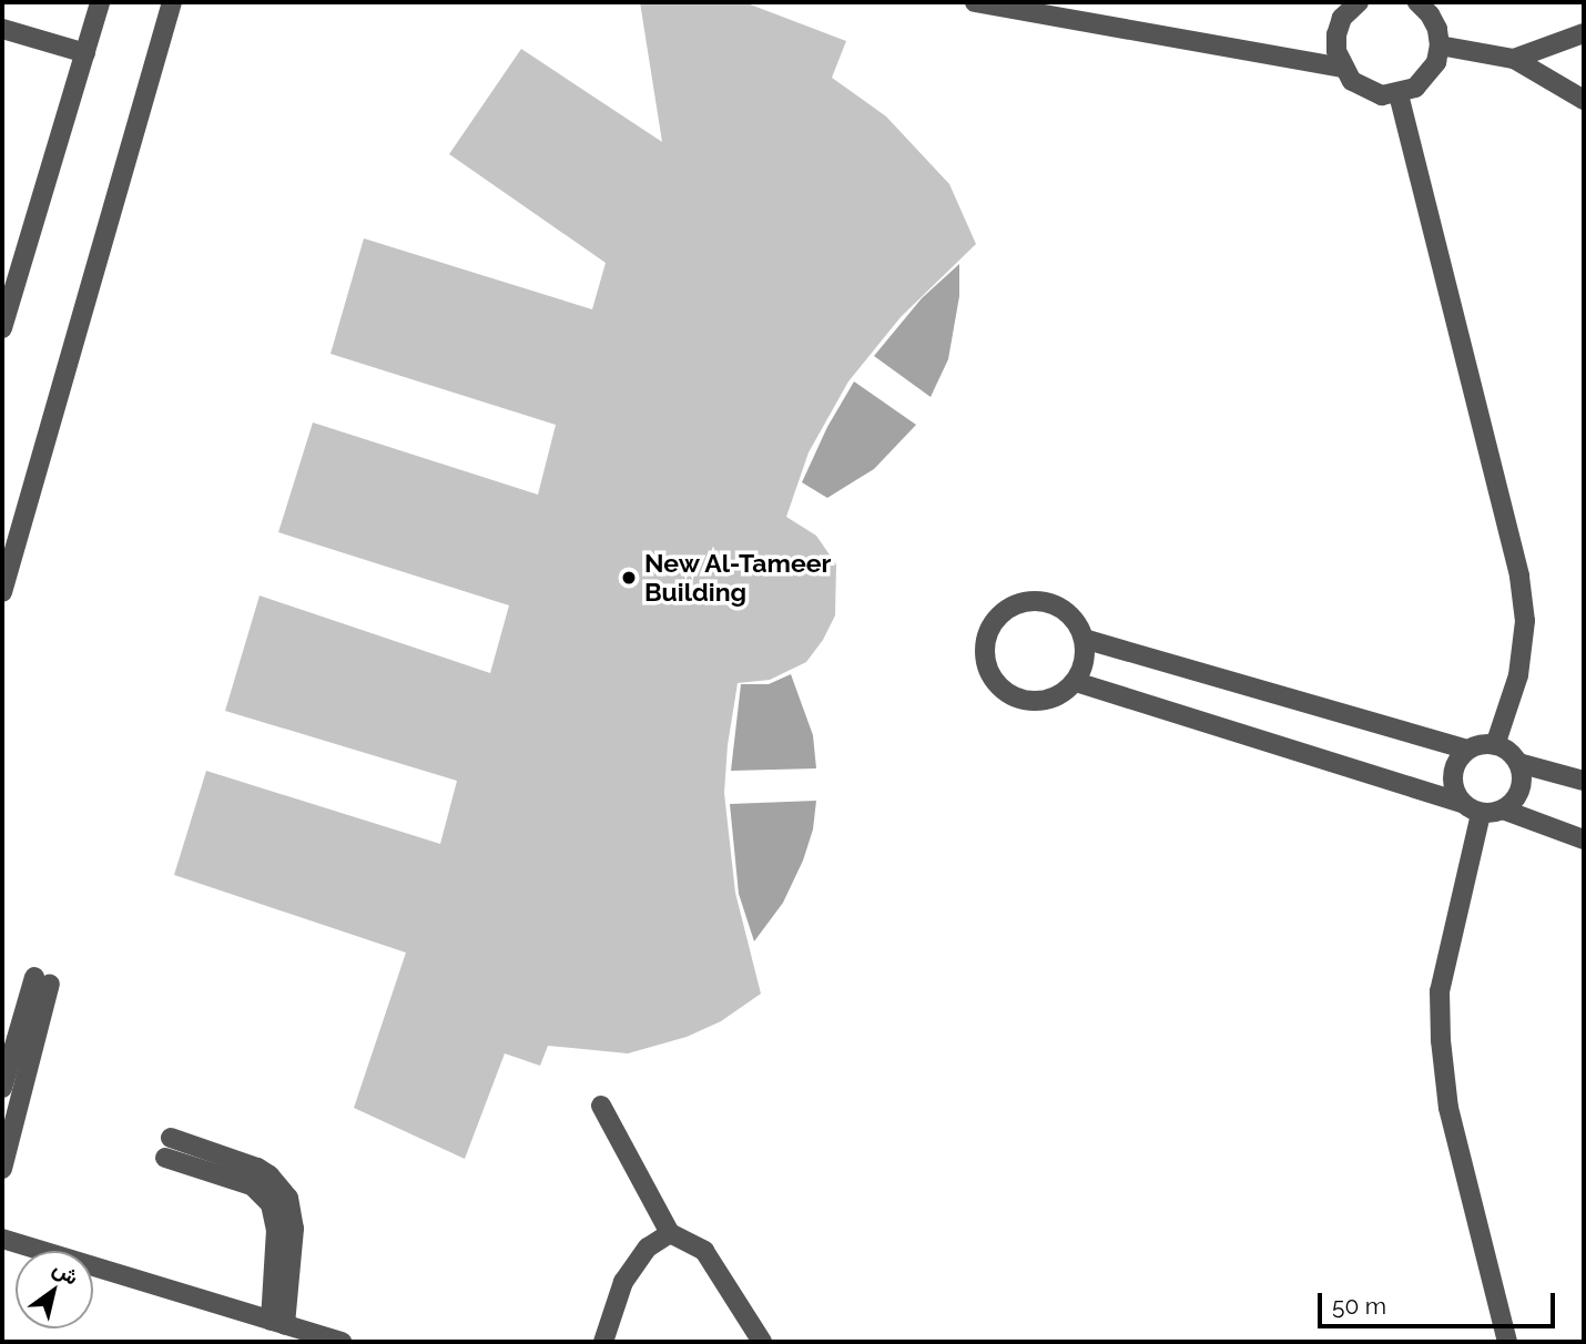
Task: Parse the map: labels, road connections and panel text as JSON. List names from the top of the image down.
{
  "places": ["New Al-Tameer Building"],
  "scale_bar": "50 m",
  "north": "top right"
}
